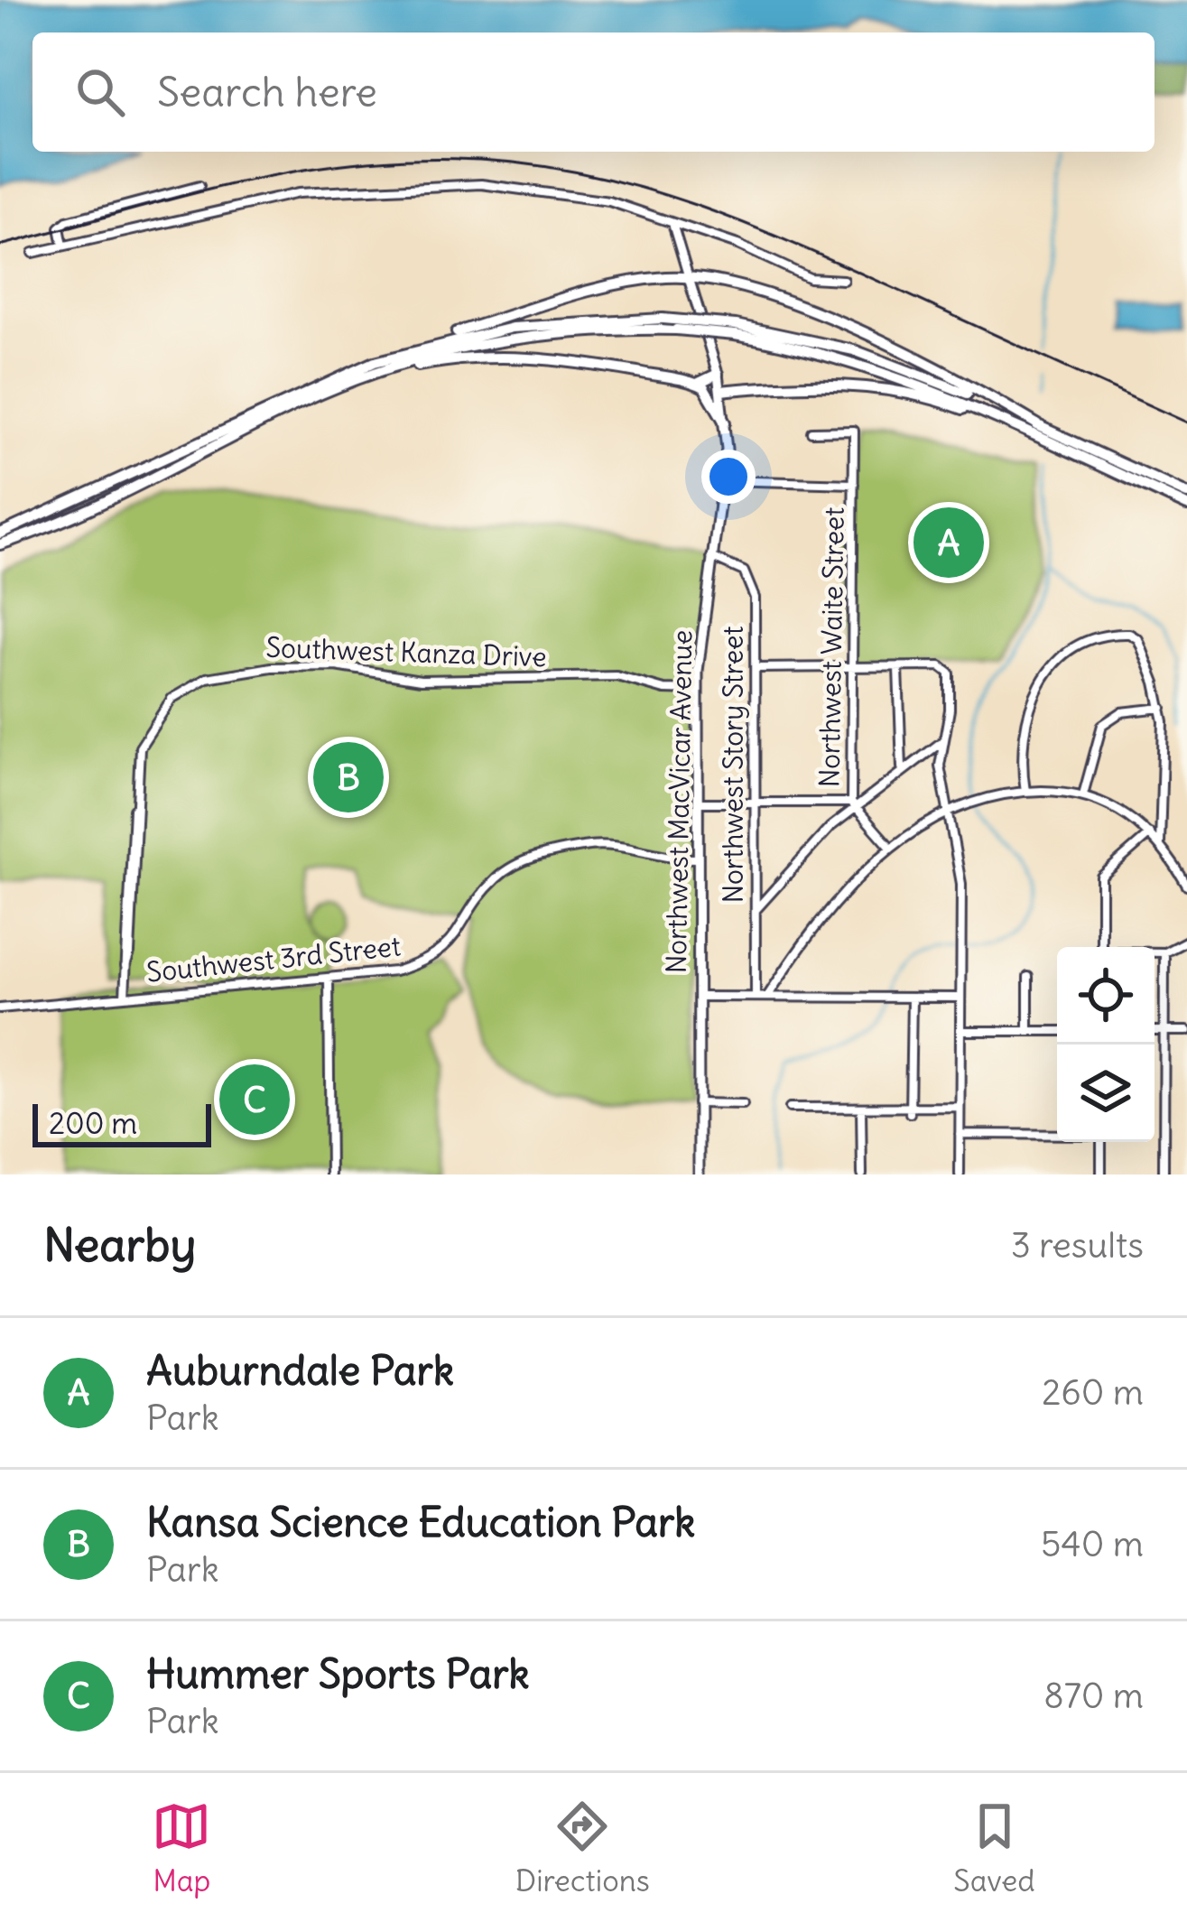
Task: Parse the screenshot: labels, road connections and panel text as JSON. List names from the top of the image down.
{
  "streets": {
    "main road": ["Northwest MacVicar Avenue"],
    "street": [
      "Northwest Waite Street",
      "Southwest Kanza Drive",
      "Northwest Story Street",
      "Southwest 3rd Street"
    ]
  },
  "crossings": [
    ["Southwest Kanza Drive", "Northwest MacVicar Avenue"],
    ["Southwest Kanza Drive", "Southwest 3rd Street"],
    ["Northwest Story Street", "Northwest MacVicar Avenue"],
    ["Northwest MacVicar Avenue", "Southwest 3rd Street"]
  ],
  "scale_bar": "200 m",
  "page": {
    "search": "Search here",
    "pins": ["A", "B", "C"],
    "scale": "200 m",
    "heading": ["Nearby", "3 results"],
    "list": [
      {
        "mark": "A",
        "name": "Auburndale Park",
        "note": "Park",
        "value": "260 m"
      },
      {
        "mark": "B",
        "name": "Kansa Science Education Park",
        "note": "Park",
        "value": "540 m"
      },
      {
        "mark": "C",
        "name": "Hummer Sports Park",
        "note": "Park",
        "value": "870 m"
      }
    ],
    "nav": ["Map", "Directions", "Saved"]
  }
}
